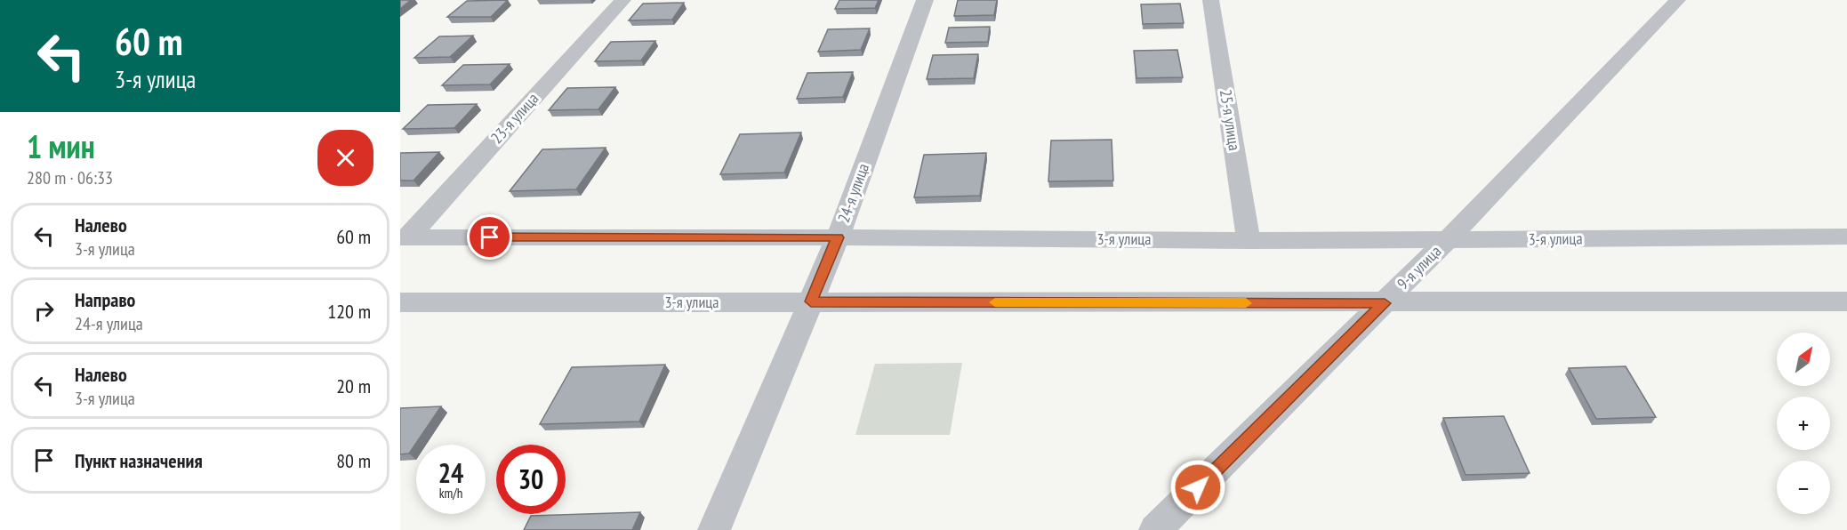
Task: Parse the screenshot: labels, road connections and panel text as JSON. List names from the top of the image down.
{
  "streets": {
    "street": [
      "23-я улица",
      "25-я улица",
      "24-я улица",
      "3-я улица",
      "9-я улица"
    ]
  },
  "crossings": [
    ["23-я улица", "3-я улица"],
    ["25-я улица", "3-я улица"],
    ["24-я улица", "3-я улица"],
    ["3-я улица", "9-я улица"]
  ],
  "north": "top right",
  "page": {
    "turn": ["60 m", "3-я улица"],
    "heading": ["1 мин", "280 m · 06:33"],
    "list": [
      {
        "name": "Налево",
        "note": "3-я улица",
        "value": "60 m"
      },
      {
        "name": "Направо",
        "note": "24-я улица",
        "value": "120 m"
      },
      {
        "name": "Налево",
        "note": "3-я улица",
        "value": "20 m"
      },
      {
        "name": "Пункт назначения",
        "value": "80 m"
      }
    ],
    "map_buttons": ["+", "−"],
    "speed": "24 km/h",
    "limit": "30"
  }
}
